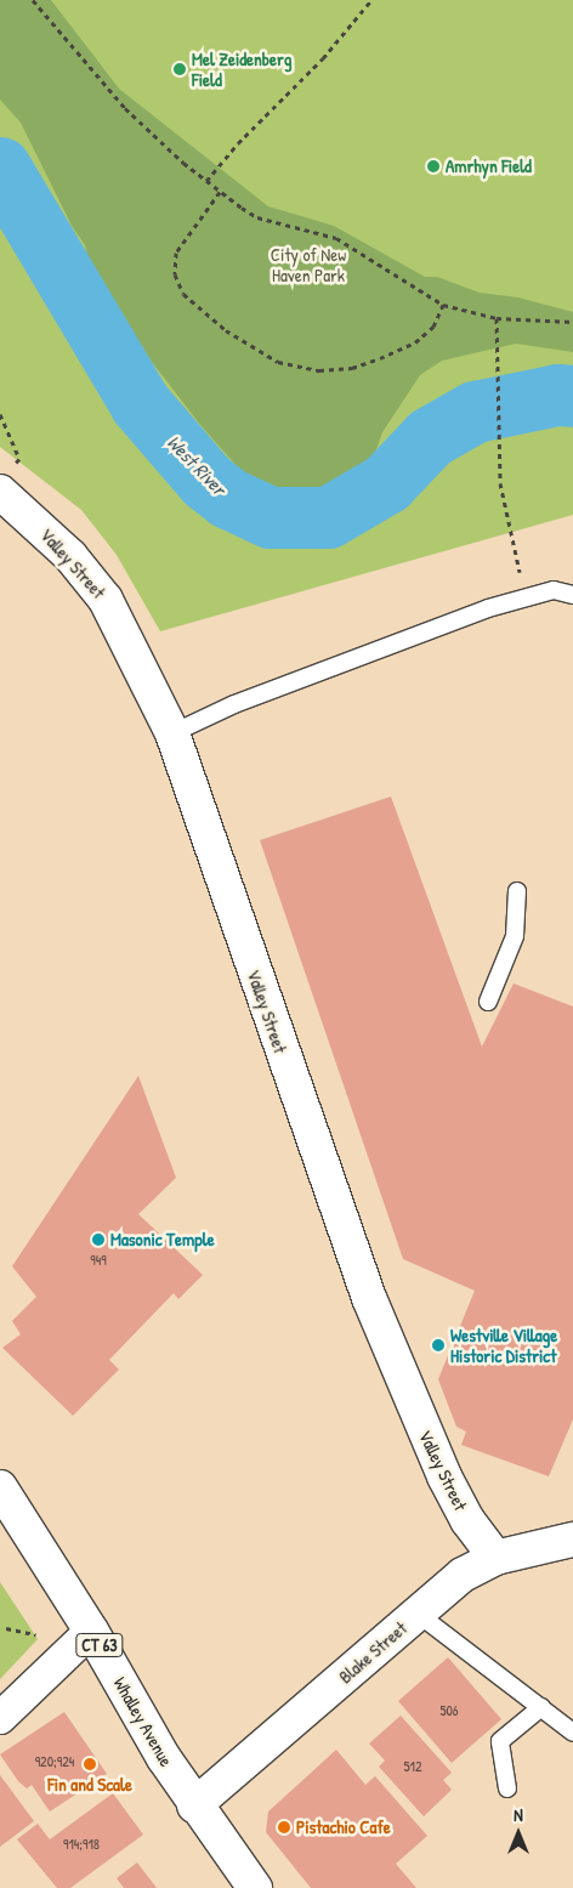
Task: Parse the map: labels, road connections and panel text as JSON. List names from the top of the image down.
{
  "streets": {
    "street": [
      "Valley Street",
      "CT 63",
      "Blake Street",
      "Whalley Avenue"
    ]
  },
  "crossings": [
    ["Valley Street", "Blake Street"],
    ["Blake Street", "Whalley Avenue"]
  ],
  "water": ["West River"],
  "parks": ["City of New Haven Park"],
  "places": [
    "Mel Zeidenberg Field",
    "Amrhyn Field",
    "Masonic Temple",
    "Westville Village Historic District",
    "Fin and Scale",
    "Pistachio Cafe"
  ],
  "house_numbers": [
    "949",
    "506",
    "920;924",
    "512",
    "914;918"
  ],
  "north": "top"
}
